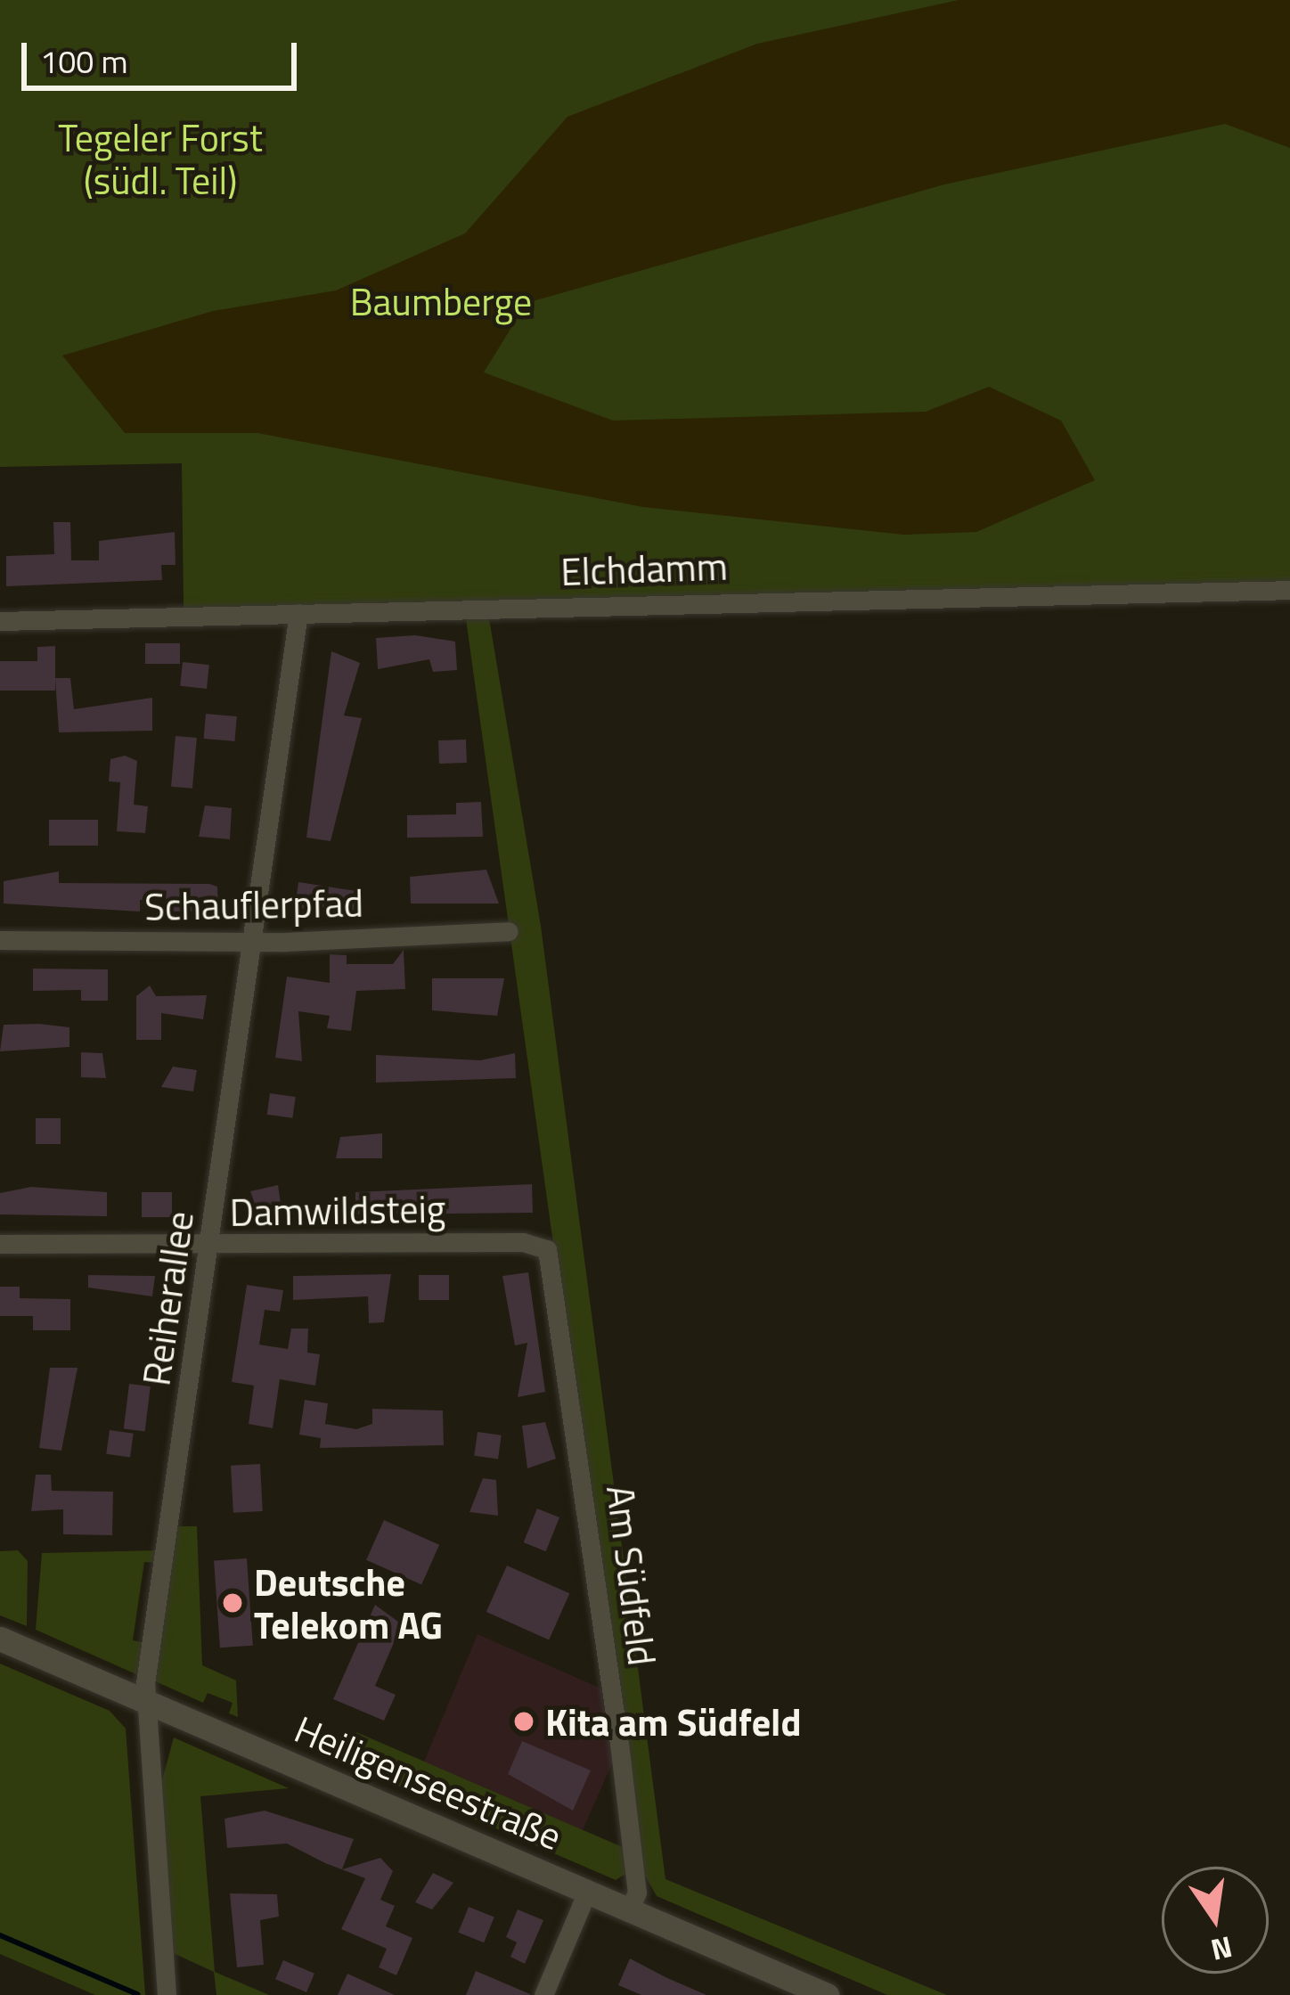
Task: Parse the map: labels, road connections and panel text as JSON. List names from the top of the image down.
{
  "streets": {
    "main road": ["Heiligenseestraße"],
    "street": [
      "Elchdamm",
      "Schauflerpfad",
      "Damwildsteig",
      "Reiherallee",
      "Am Südfeld"
    ]
  },
  "crossings": [
    ["Elchdamm", "Reiherallee"],
    ["Schauflerpfad", "Reiherallee"],
    ["Damwildsteig", "Reiherallee"],
    ["Damwildsteig", "Am Südfeld"],
    ["Reiherallee", "Heiligenseestraße"],
    ["Am Südfeld", "Heiligenseestraße"]
  ],
  "parks": ["Tegeler Forst (südl. Teil)", "Baumberge"],
  "places": ["Deutsche Telekom AG", "Kita am Südfeld"],
  "scale_bar": "100 m",
  "north": "bottom"
}
